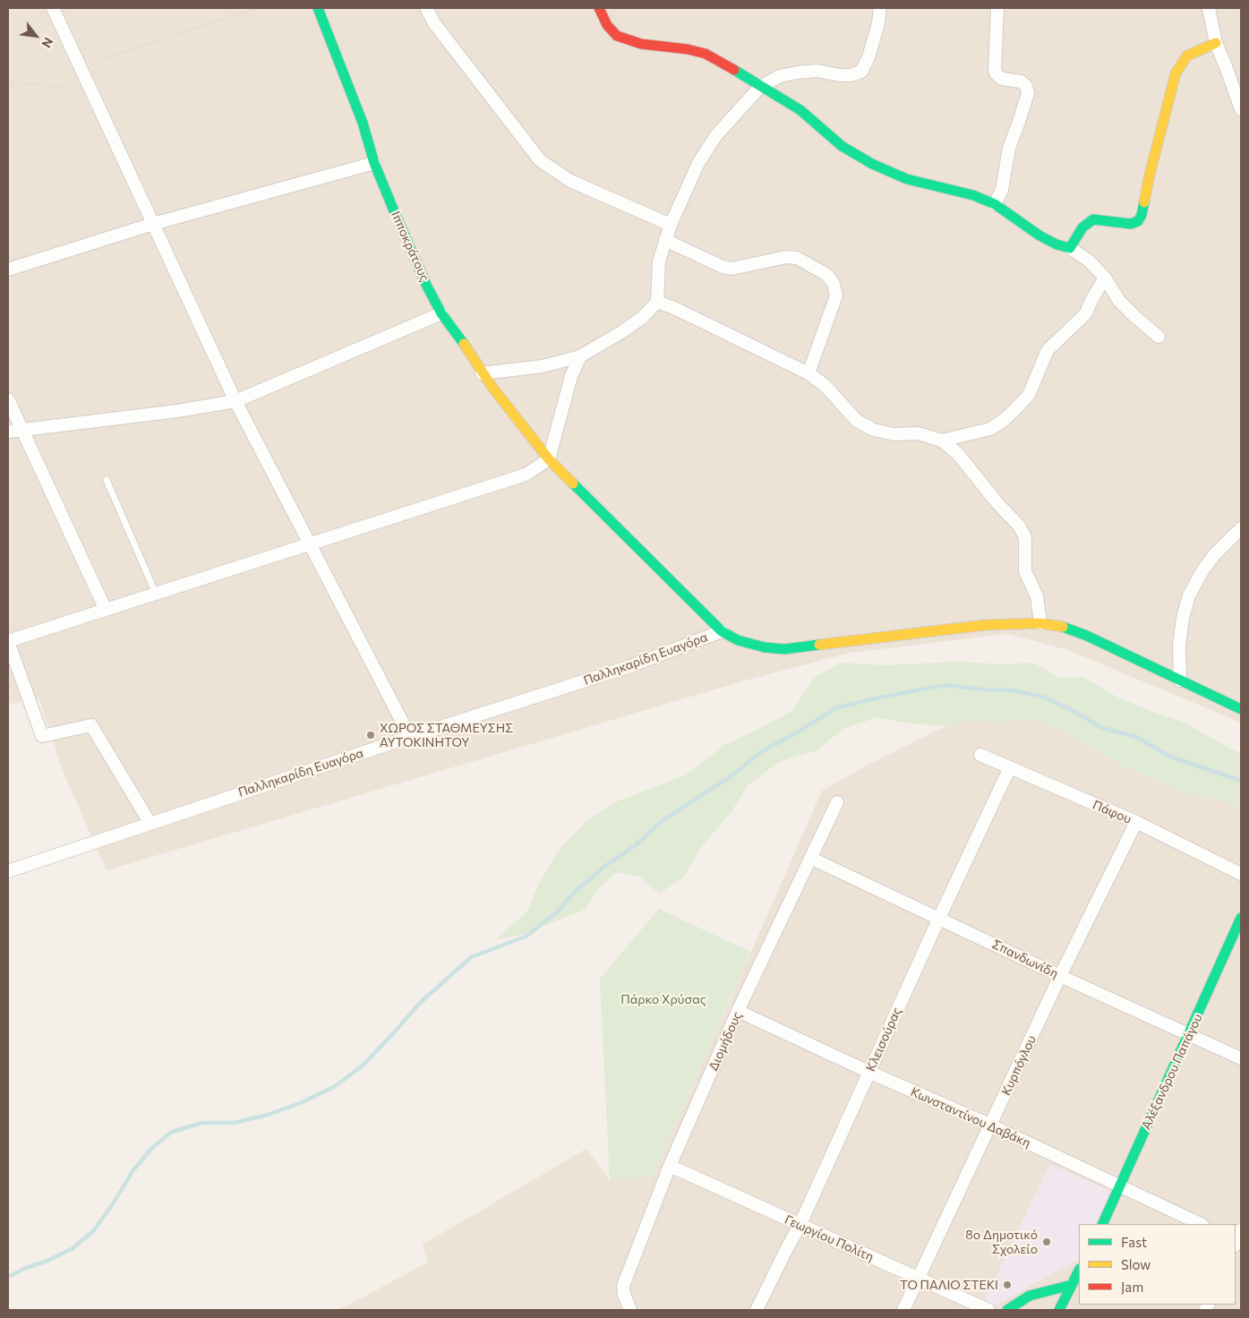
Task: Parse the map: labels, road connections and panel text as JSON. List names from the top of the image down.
{
  "streets": {
    "street": [
      "Ιπποκράτους",
      "Παλληκαρίδη Ευαγόρα",
      "Πάφου",
      "Σπανδωνίδη",
      "Κλεισούρας",
      "Διομήδους",
      "Κυρπόγλου",
      "Αλέξανδρου Παπάγου",
      "Κωνσταντίνου Δαβάκη",
      "Γεωργίου Πολίτη"
    ]
  },
  "crossings": [
    ["Ιπποκράτους", "Παλληκαρίδη Ευαγόρα"],
    ["Πάφου", "Κλεισούρας"],
    ["Πάφου", "Κυρπόγλου"],
    ["Σπανδωνίδη", "Κλεισούρας"],
    ["Σπανδωνίδη", "Διομήδους"],
    ["Σπανδωνίδη", "Κυρπόγλου"],
    ["Σπανδωνίδη", "Αλέξανδρου Παπάγου"],
    ["Κλεισούρας", "Κωνσταντίνου Δαβάκη"],
    ["Κλεισούρας", "Γεωργίου Πολίτη"],
    ["Διομήδους", "Κωνσταντίνου Δαβάκη"],
    ["Διομήδους", "Γεωργίου Πολίτη"],
    ["Κυρπόγλου", "Κωνσταντίνου Δαβάκη"],
    ["Κυρπόγλου", "Γεωργίου Πολίτη"],
    ["Αλέξανδρου Παπάγου", "Κωνσταντίνου Δαβάκη"]
  ],
  "parks": ["Πάρκο Χρύσας"],
  "places": ["ΧΩΡΟΣ ΣΤΑΘΜΕΥΣΗΣ ΑΥΤΟΚΙΝΗΤΟΥ", "8ο Δημοτικό Σχολείο", "ΤΟ ΠΑΛΙΟ ΣΤΕΚΙ"],
  "legend": ["Fast", "Slow", "Jam"],
  "north": "bottom right"
}
